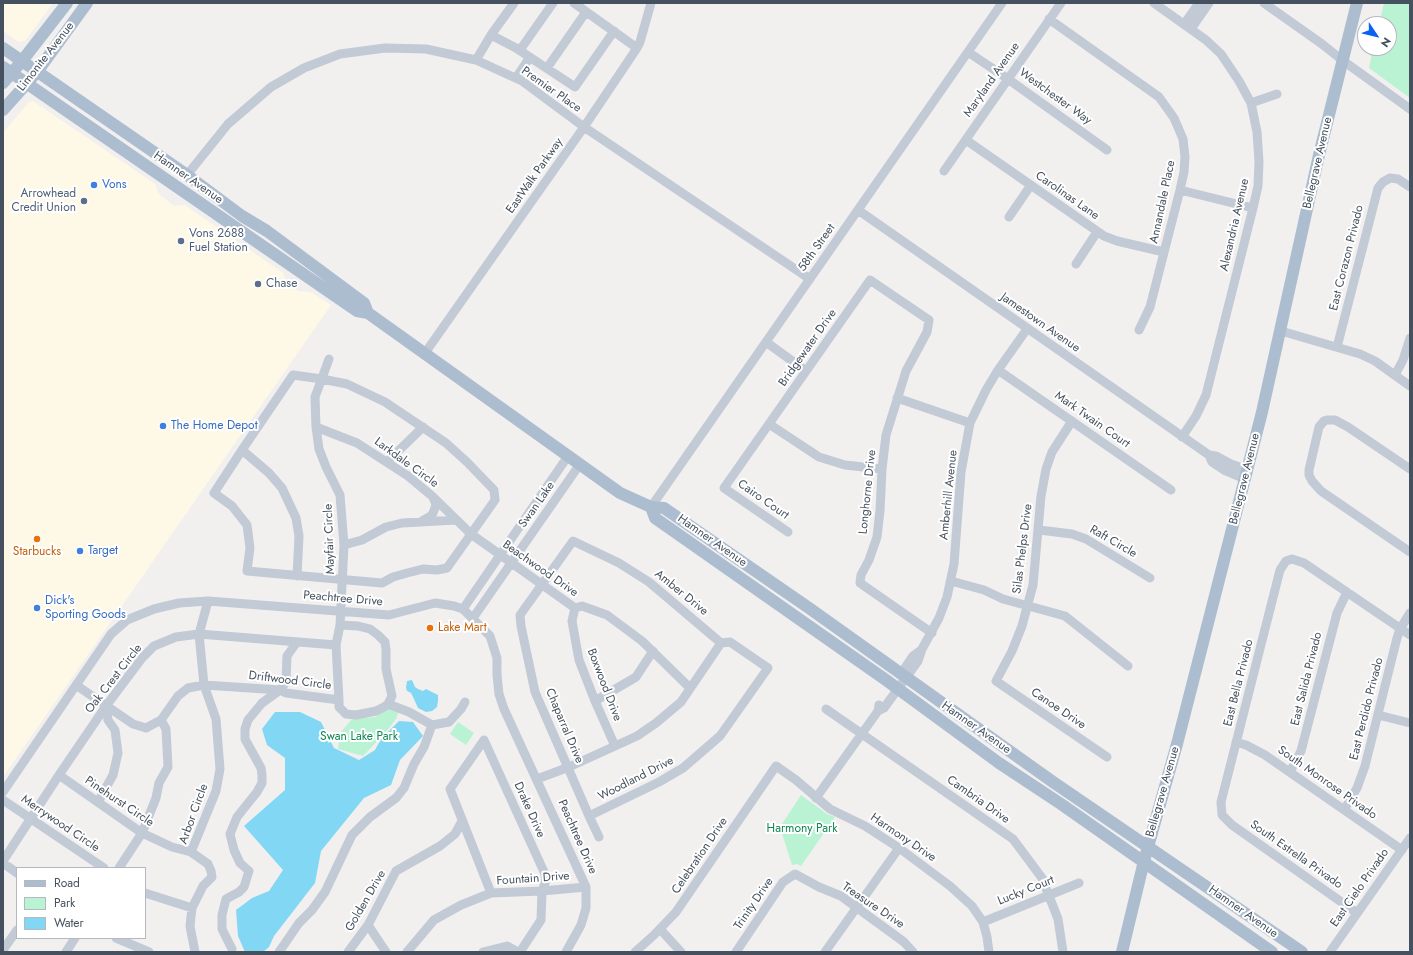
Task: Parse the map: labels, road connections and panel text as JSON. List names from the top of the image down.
{
  "streets": {
    "main road": ["Limonite Avenue", "Bellegrave Avenue", "Hamner Avenue"],
    "street": [
      "Maryland Avenue",
      "Premier Place",
      "Westchester Way",
      "EastWalk Parkway",
      "Carolinas Lane",
      "Annandale Place",
      "Alexandria Avenue",
      "58th Street",
      "East Corazon Privado",
      "Jamestown Avenue",
      "Bridgewater Drive",
      "Mark Twain Court",
      "Larkdale Circle",
      "Longhorne Drive",
      "Amberhill Avenue",
      "Cairo Court",
      "Swan Lake",
      "Mayfair Circle",
      "Raft Circle",
      "Silas Phelps Drive",
      "Beachwood Drive",
      "Amber Drive",
      "Peachtree Drive",
      "Oak Crest Circle",
      "East Salida Privado",
      "Driftwood Circle",
      "East Bella Privado",
      "Boxwood Drive",
      "Canoe Drive",
      "East Perdido Privado",
      "Chaparral Drive",
      "Woodland Drive",
      "South Monrose Privado",
      "Cambria Drive",
      "Pinehurst Circle",
      "Drake Drive",
      "Arbor Circle",
      "Merrywood Circle",
      "Harmony Drive",
      "South Estrella Privado",
      "Celebration Drive",
      "Fountain Drive",
      "East Cielo Privado",
      "Lucky Court",
      "Golden Drive",
      "Trinity Drive",
      "Treasure Drive"
    ]
  },
  "crossings": [
    ["Limonite Avenue", "Hamner Avenue"],
    ["Maryland Avenue", "Westchester Way"],
    ["Maryland Avenue", "Carolinas Lane"],
    ["Maryland Avenue", "Annandale Place"],
    ["Premier Place", "EastWalk Parkway"],
    ["Premier Place", "Hamner Avenue"],
    ["Premier Place", "58th Street"],
    ["Westchester Way", "58th Street"],
    ["Bellegrave Avenue", "Hamner Avenue"],
    ["Bellegrave Avenue", "Jamestown Avenue"],
    ["EastWalk Parkway", "Hamner Avenue"],
    ["Hamner Avenue", "58th Street"],
    ["Hamner Avenue", "Amberhill Avenue"],
    ["Hamner Avenue", "Swan Lake"],
    ["Carolinas Lane", "Annandale Place"],
    ["Alexandria Avenue", "Jamestown Avenue"],
    ["58th Street", "Jamestown Avenue"],
    ["Jamestown Avenue", "Amberhill Avenue"],
    ["Bridgewater Drive", "Longhorne Drive"],
    ["Bridgewater Drive", "Cairo Court"],
    ["Mark Twain Court", "Amberhill Avenue"],
    ["Mark Twain Court", "Silas Phelps Drive"],
    ["Larkdale Circle", "Mayfair Circle"],
    ["Larkdale Circle", "Beachwood Drive"],
    ["Longhorne Drive", "Amberhill Avenue"],
    ["Amberhill Avenue", "Cambria Drive"],
    ["Amberhill Avenue", "Harmony Drive"],
    ["Swan Lake", "Beachwood Drive"],
    ["Swan Lake", "Peachtree Drive"],
    ["Mayfair Circle", "Peachtree Drive"],
    ["Mayfair Circle", "Oak Crest Circle"],
    ["Mayfair Circle", "Driftwood Circle"],
    ["Raft Circle", "Silas Phelps Drive"],
    ["Silas Phelps Drive", "Canoe Drive"],
    ["Beachwood Drive", "Boxwood Drive"],
    ["Beachwood Drive", "Chaparral Drive"],
    ["Amber Drive", "Chaparral Drive"],
    ["Amber Drive", "Woodland Drive"],
    ["Peachtree Drive", "Arbor Circle"],
    ["Peachtree Drive", "Fountain Drive"],
    ["Oak Crest Circle", "Pinehurst Circle"],
    ["Oak Crest Circle", "Arbor Circle"],
    ["Oak Crest Circle", "Merrywood Circle"],
    ["East Salida Privado", "East Bella Privado"],
    ["East Salida Privado", "South Monrose Privado"],
    ["Driftwood Circle", "Arbor Circle"],
    ["East Bella Privado", "South Monrose Privado"],
    ["East Bella Privado", "South Estrella Privado"],
    ["East Perdido Privado", "South Monrose Privado"],
    ["Chaparral Drive", "Woodland Drive"],
    ["South Monrose Privado", "East Cielo Privado"],
    ["Cambria Drive", "Lucky Court"],
    ["Pinehurst Circle", "Arbor Circle"],
    ["Drake Drive", "Fountain Drive"],
    ["Drake Drive", "Golden Drive"],
    ["Harmony Drive", "Celebration Drive"],
    ["Harmony Drive", "Lucky Court"],
    ["South Estrella Privado", "East Cielo Privado"],
    ["Trinity Drive", "Treasure Drive"]
  ],
  "parks": ["Swan Lake Park", "Harmony Park"],
  "places": [
    "Vons",
    "Arrowhead Credit Union",
    "Vons 2688 Fuel Station",
    "Chase",
    "The Home Depot",
    "Starbucks",
    "Target",
    "Dick's Sporting Goods",
    "Lake Mart"
  ],
  "legend": ["Road", "Park", "Water"],
  "north": "bottom right"
}
